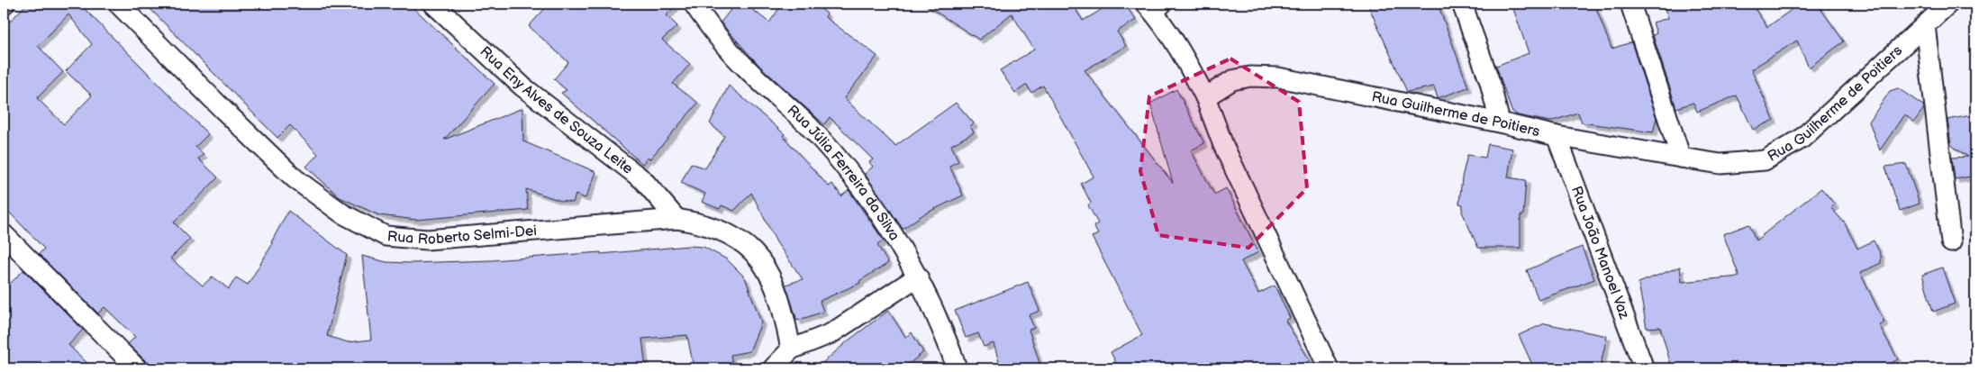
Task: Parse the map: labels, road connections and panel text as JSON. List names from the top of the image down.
{
  "streets": {
    "street": [
      "Rua Guilherme de Poitiers",
      "Rua Eny Alves de Souza Leite",
      "Rua Júlia Ferreira da Silva",
      "Rua Roberto Selmi-Dei",
      "Rua João Manoel Vaz"
    ]
  },
  "crossings": [
    ["Rua Guilherme de Poitiers", "Rua João Manoel Vaz"],
    ["Rua Eny Alves de Souza Leite", "Rua Roberto Selmi-Dei"]
  ]
}
